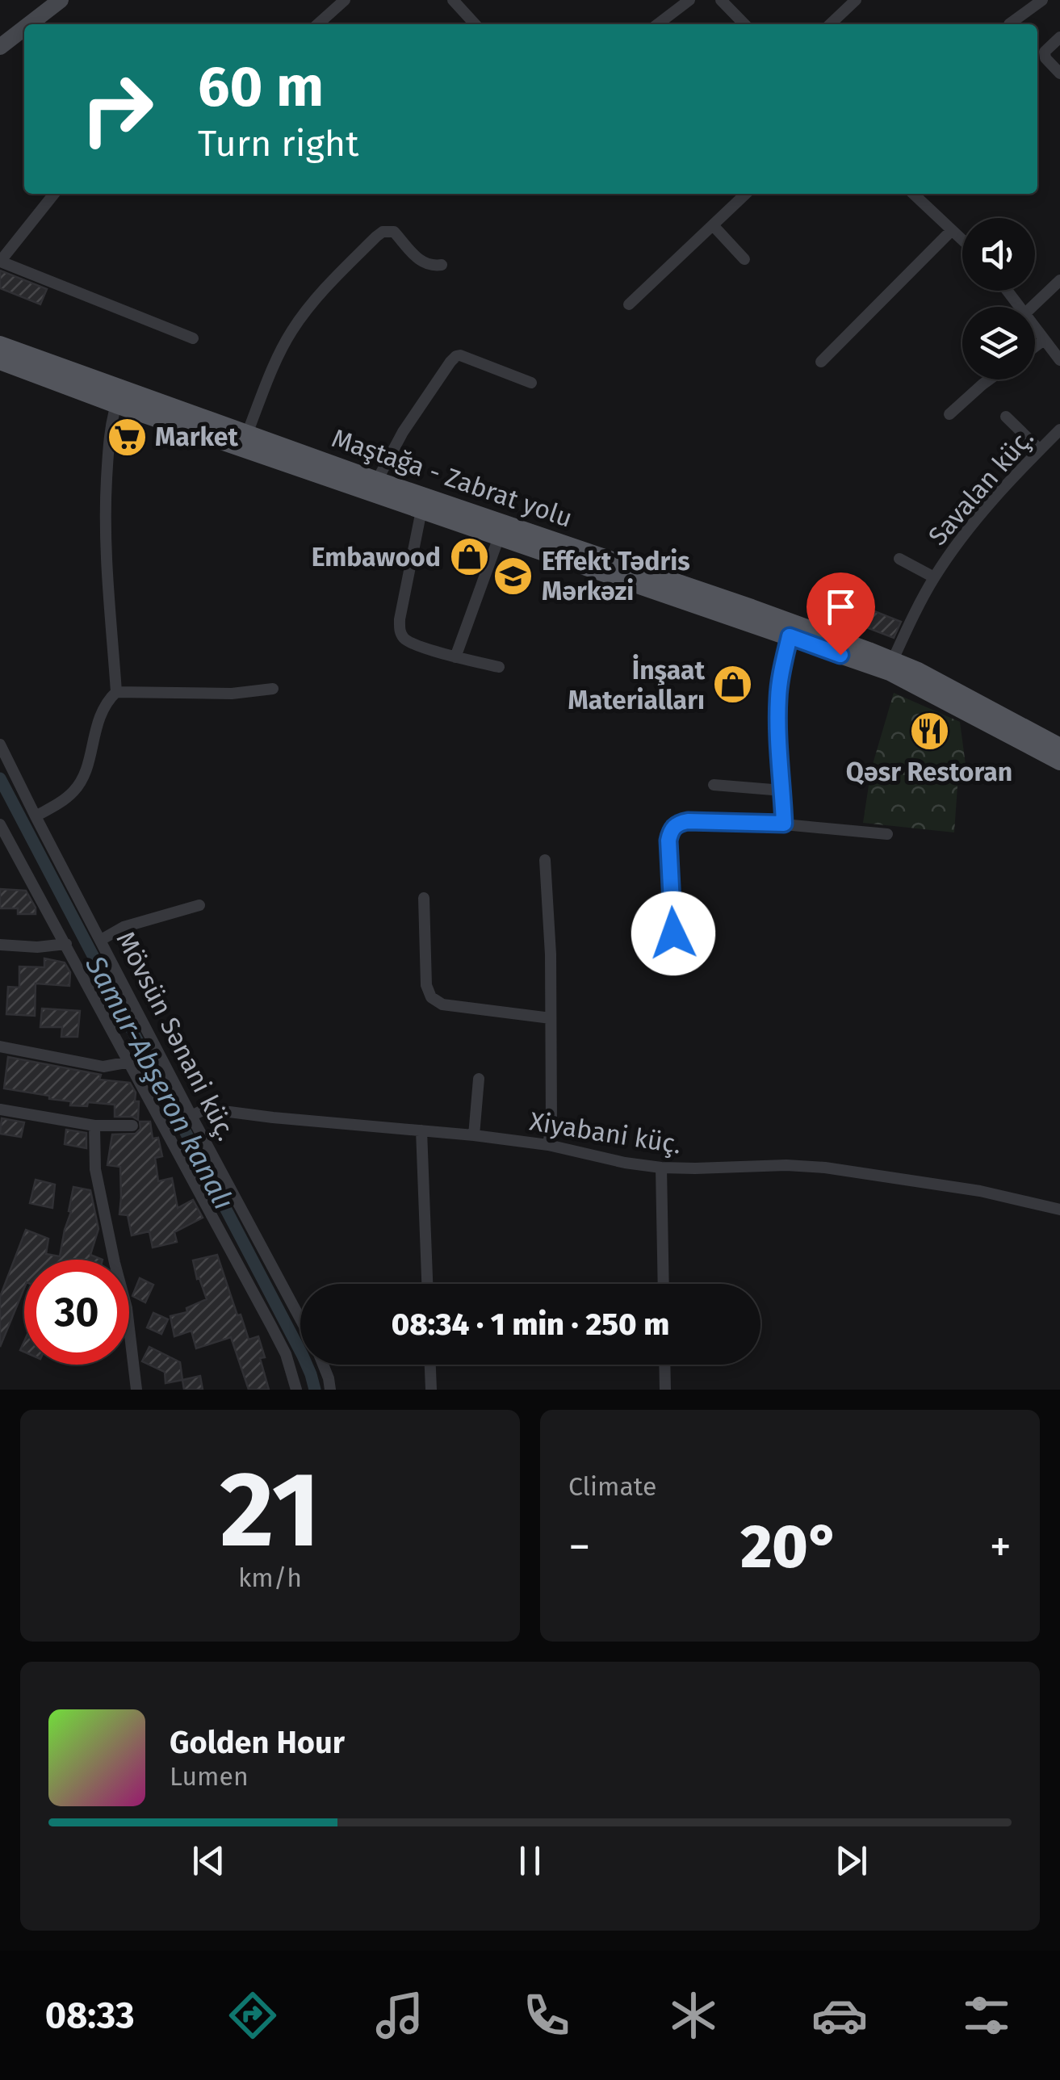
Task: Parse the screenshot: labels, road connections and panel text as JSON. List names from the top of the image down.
{
  "streets": {
    "main road": ["Maştağa - Zabrat yolu"],
    "street": ["Savalan küç.", "Mövsün Sənani küç.", "Xiyabani küç."]
  },
  "crossings": [
    ["Maştağa - Zabrat yolu", "Savalan küç."],
    ["Mövsün Sənani küç.", "Xiyabani küç."]
  ],
  "water": ["Samur-Abşeron kanalı"],
  "places": {
    "supermarket": ["Market"],
    "shop": ["Embawood", "İnşaat Materialları"],
    "school or university": ["Effekt Tədris Mərkəzi"],
    "restaurant": ["Qəsr Restoran"]
  },
  "page": {
    "turn": ["60 m", "Turn right"],
    "limit": "30",
    "trip": "08:34 · 1 min · 250 m",
    "tile": [
      ["21", "km/h"],
      "Climate"
    ],
    "heat": ["−", "20°", "+"],
    "song": ["Golden Hour", "Lumen"],
    "tabs": "08:33"
  }
}
